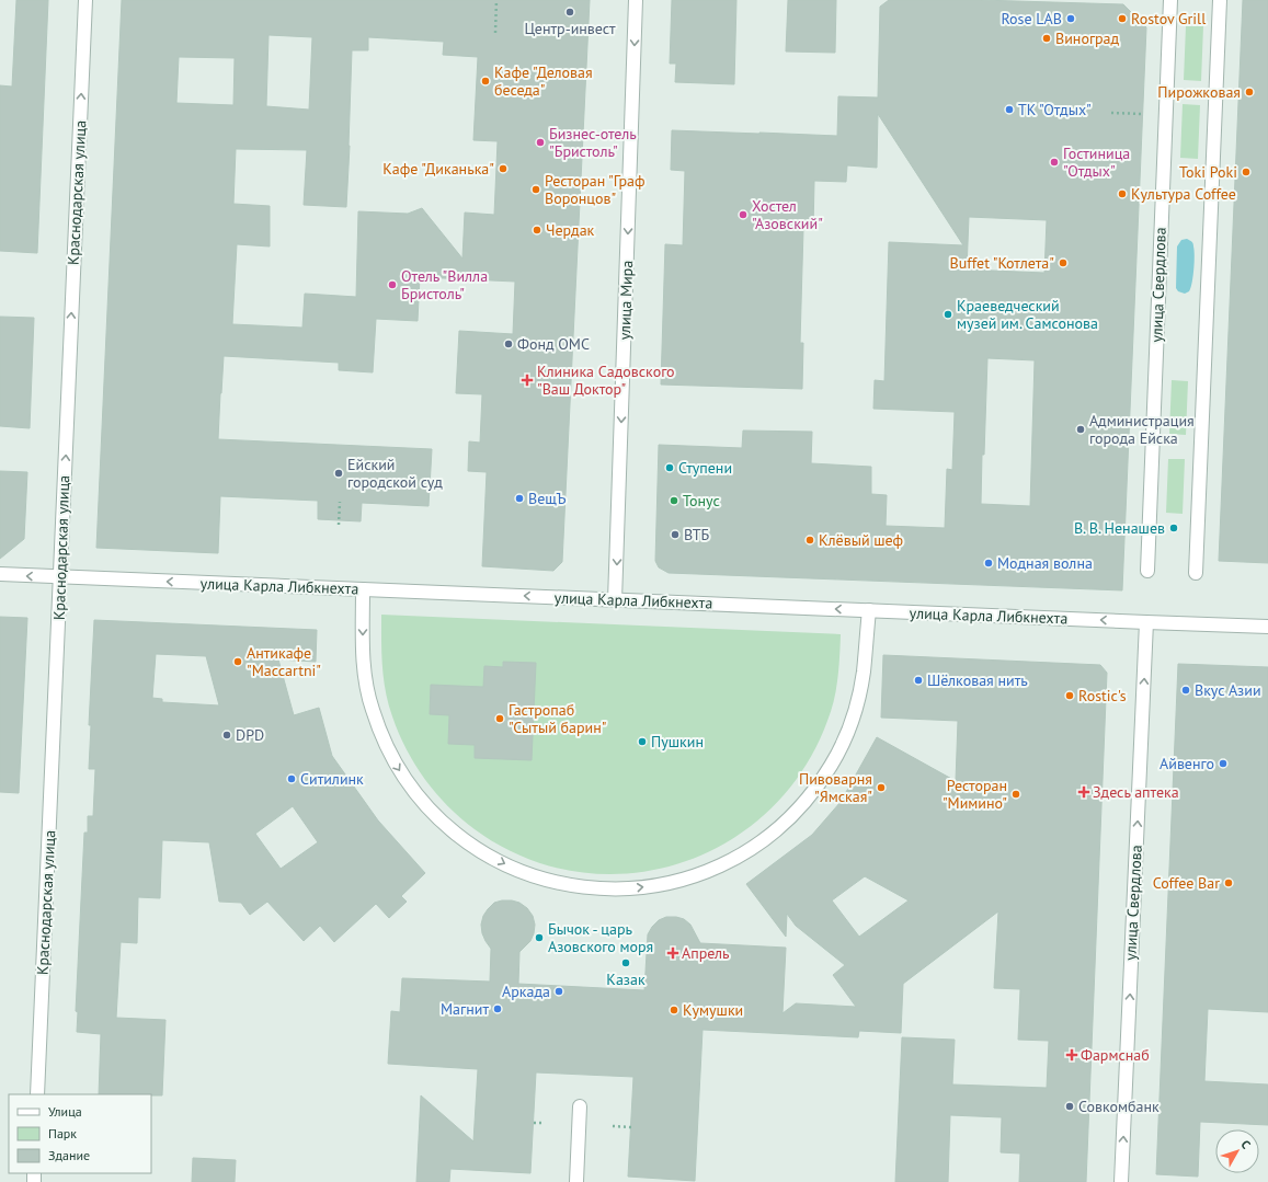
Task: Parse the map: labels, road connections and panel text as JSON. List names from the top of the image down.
{
  "streets": {
    "street": [
      "Краснодарская улица",
      "улица Свердлова",
      "улица Мира",
      "улица Карла Либкнехта"
    ]
  },
  "crossings": [
    ["Краснодарская улица", "улица Карла Либкнехта"],
    ["улица Свердлова", "улица Карла Либкнехта"],
    ["улица Мира", "улица Карла Либкнехта"]
  ],
  "one_way": [
    "Краснодарская улица",
    "улица Свердлова",
    "улица Мира",
    "улица Карла Либкнехта"
  ],
  "places": {
    "other": [
      "Центр-инвест",
      "Rose LAB",
      "Rostov Grill",
      "Виноград",
      "Кафе \"Деловая беседа\"",
      "Пирожковая",
      "ТК \"Отдых\"",
      "Бизнес-отель \"Бристоль\"",
      "Гостиница \"Отдых\"",
      "Кафе \"Диканька\"",
      "Toki Poki",
      "Ресторан \"Граф Воронцов\"",
      "Культура Coffee",
      "Хостел \"Азовский\"",
      "Чердак",
      "Buffet \"Котлета\"",
      "Отель \"Вилла Бристоль\"",
      "Краеведческий музей им. Самсонова",
      "Фонд ОМС",
      "Администрация города Ейска",
      "Ступени",
      "Ейский городской суд",
      "ВещЪ",
      "Тонус",
      "В. В. Ненашев",
      "ВТБ",
      "Клёвый шеф",
      "Модная волна",
      "Антикафе \"Maccartni\"",
      "Шёлковая нить",
      "Вкус Азии",
      "Rostic's",
      "Гастропаб \"Сытый барин\"",
      "DPD",
      "Пушкин",
      "Айвенго",
      "Ситилинк",
      "Пивоварня \"Ямская\"",
      "Ресторан \"Мимино\"",
      "Coffee Bar",
      "Бычок - царь Азовского моря",
      "Казак",
      "Аркада",
      "Магнит",
      "Кумушки",
      "Совкомбанк"
    ],
    "health": [
      "Клиника Садовского \"Ваш Доктор\"",
      "Здесь аптека",
      "Апрель",
      "Фармснаб"
    ]
  },
  "legend": ["Улица", "Парк", "Здание"],
  "north": "top right"
}
